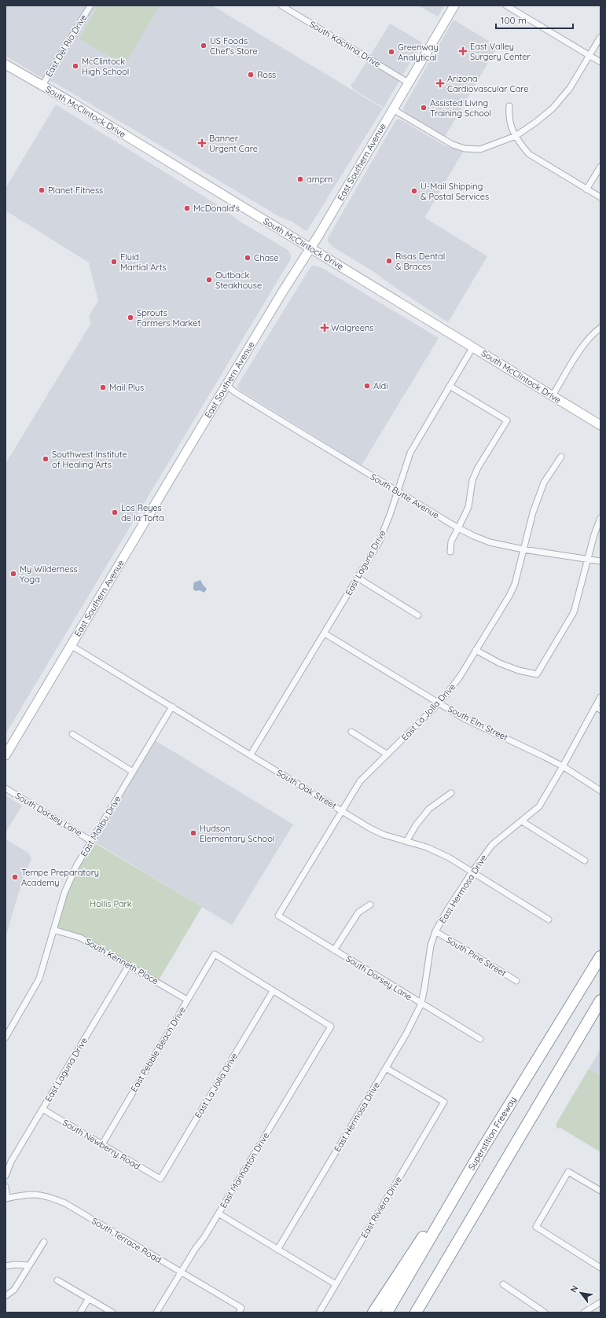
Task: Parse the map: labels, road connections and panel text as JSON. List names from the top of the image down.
{
  "streets": {
    "highway": ["Superstition Freeway"],
    "main road": ["South McClintock Drive", "East Southern Avenue"],
    "street": [
      "South Kachina Drive",
      "East Del Rio Drive",
      "South Butte Avenue",
      "East Laguna Drive",
      "East La Jolla Drive",
      "South Elm Street",
      "South Oak Street",
      "South Dorsey Lane",
      "East Malibu Drive",
      "East Hermosa Drive",
      "South Pine Street",
      "South Kenneth Place",
      "East Pebble Beach Drive",
      "South Newberry Road",
      "East Manhatton Drive",
      "East Riviera Drive",
      "South Terrace Road"
    ]
  },
  "crossings": [
    ["South Kachina Drive", "East Southern Avenue"],
    ["East Del Rio Drive", "South McClintock Drive"],
    ["South McClintock Drive", "East Southern Avenue"],
    ["South McClintock Drive", "East Laguna Drive"],
    ["East Southern Avenue", "South Butte Avenue"],
    ["East Southern Avenue", "South Oak Street"],
    ["South Butte Avenue", "East Laguna Drive"],
    ["South Butte Avenue", "East La Jolla Drive"],
    ["East Laguna Drive", "South Elm Street"],
    ["East Laguna Drive", "South Oak Street"],
    ["East Laguna Drive", "South Kenneth Place"],
    ["East Laguna Drive", "South Newberry Road"],
    ["East La Jolla Drive", "South Elm Street"],
    ["East La Jolla Drive", "South Oak Street"],
    ["East La Jolla Drive", "South Dorsey Lane"],
    ["East La Jolla Drive", "East Pebble Beach Drive"],
    ["East La Jolla Drive", "South Newberry Road"],
    ["East La Jolla Drive", "East Manhatton Drive"],
    ["South Elm Street", "East Hermosa Drive"],
    ["South Oak Street", "East Malibu Drive"],
    ["South Oak Street", "East Hermosa Drive"],
    ["South Dorsey Lane", "East Malibu Drive"],
    ["South Dorsey Lane", "East Hermosa Drive"],
    ["East Malibu Drive", "South Kenneth Place"],
    ["East Hermosa Drive", "South Pine Street"],
    ["East Hermosa Drive", "East Riviera Drive"],
    ["South Kenneth Place", "East Pebble Beach Drive"],
    ["East Pebble Beach Drive", "South Newberry Road"],
    ["East Pebble Beach Drive", "East Manhatton Drive"],
    ["East Manhatton Drive", "South Terrace Road"]
  ],
  "parks": ["Hollis Park"],
  "places": {
    "other": [
      "US Foods Chef's Store",
      "Greenway Analytical",
      "McClintock High School",
      "Ross",
      "Assisted Living Training School",
      "ampm",
      "Planet Fitness",
      "U-Mail Shipping & Postal Services",
      "McDonald's",
      "Chase",
      "Risas Dental & Braces",
      "Fluid Martial Arts",
      "Outback Steakhouse",
      "Sprouts Farmers Market",
      "Aldi",
      "Mail Plus",
      "Southwest Institute of Healing Arts",
      "Los Reyes de la Torta",
      "My Wilderness Yoga",
      "Hudson Elementary School",
      "Tempe Preparatory Academy"
    ],
    "health": [
      "East Valley Surgery Center",
      "Arizona Cardiovascular Care",
      "Banner Urgent Care",
      "Walgreens"
    ]
  },
  "scale_bar": "100 m",
  "north": "top left"
}
